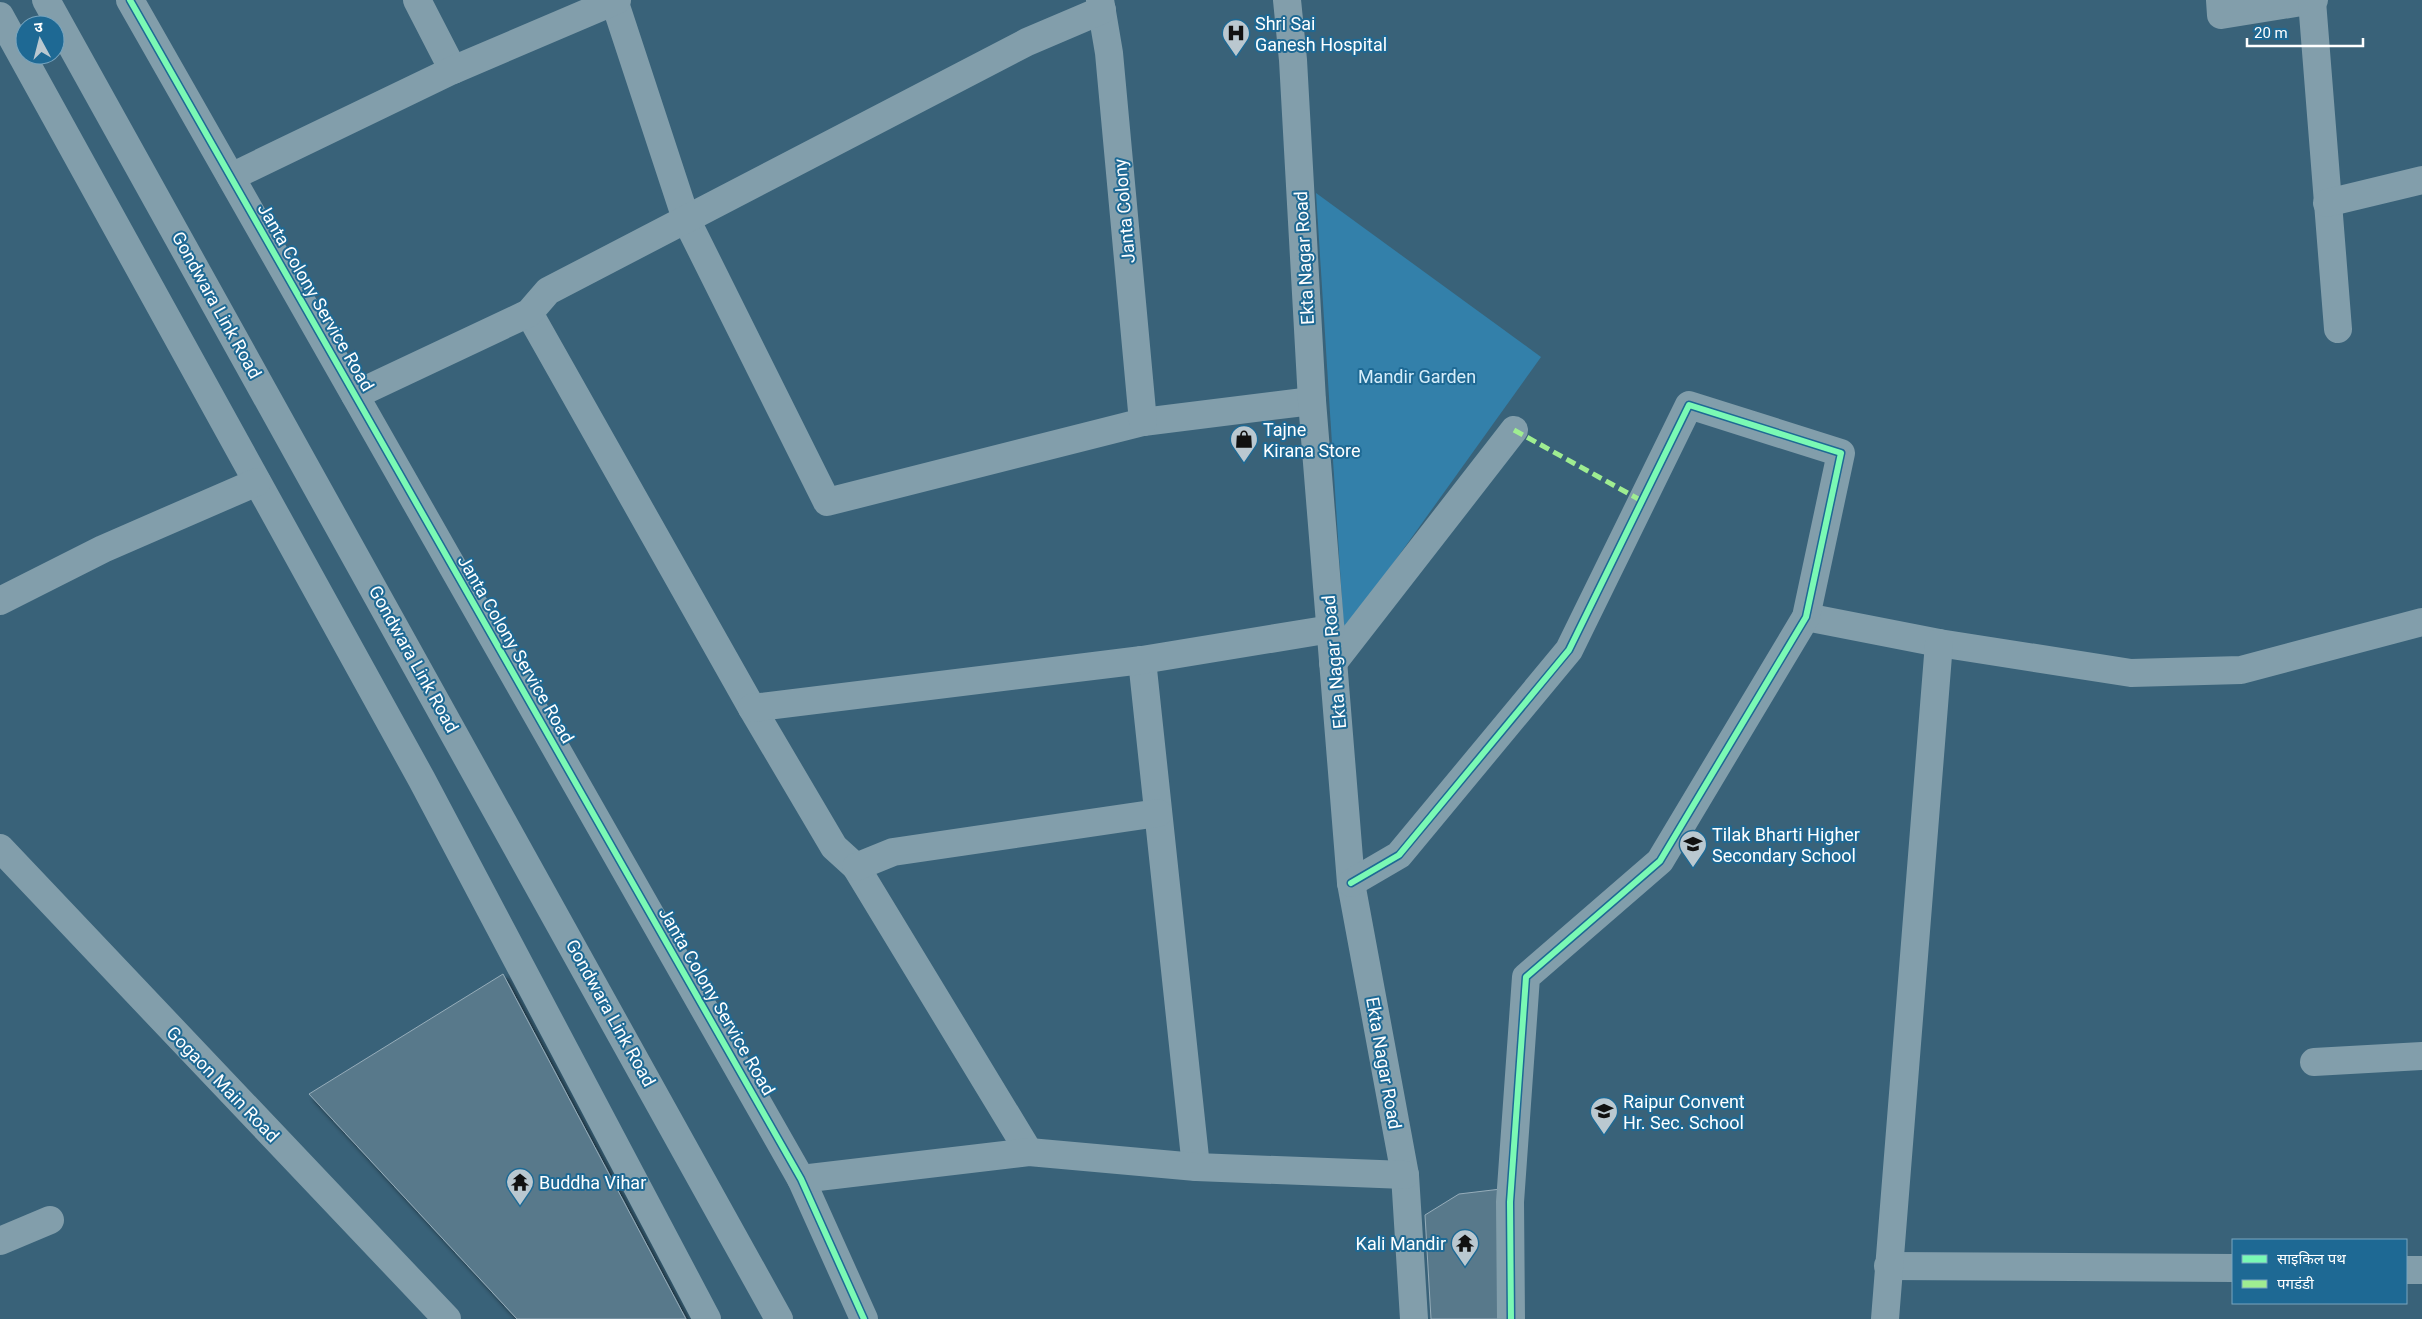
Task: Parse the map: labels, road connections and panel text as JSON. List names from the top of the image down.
{
  "streets": {
    "street": [
      "Janta Colony",
      "Ekta Nagar Road",
      "Janta Colony Service Road",
      "Gondwara Link Road",
      "Gogaon Main Road"
    ]
  },
  "parks": ["Mandir Garden"],
  "places": {
    "hospital": ["Shri Sai Ganesh Hospital"],
    "shop": ["Tajne Kirana Store"],
    "school or university": ["Tilak Bharti Higher Secondary School", "Raipur Convent Hr. Sec. School"],
    "temple": ["Buddha Vihar", "Kali Mandir"]
  },
  "legend": ["साइकिल पथ", "पगडंडी"],
  "scale_bar": "20 m",
  "north": "top"
}
